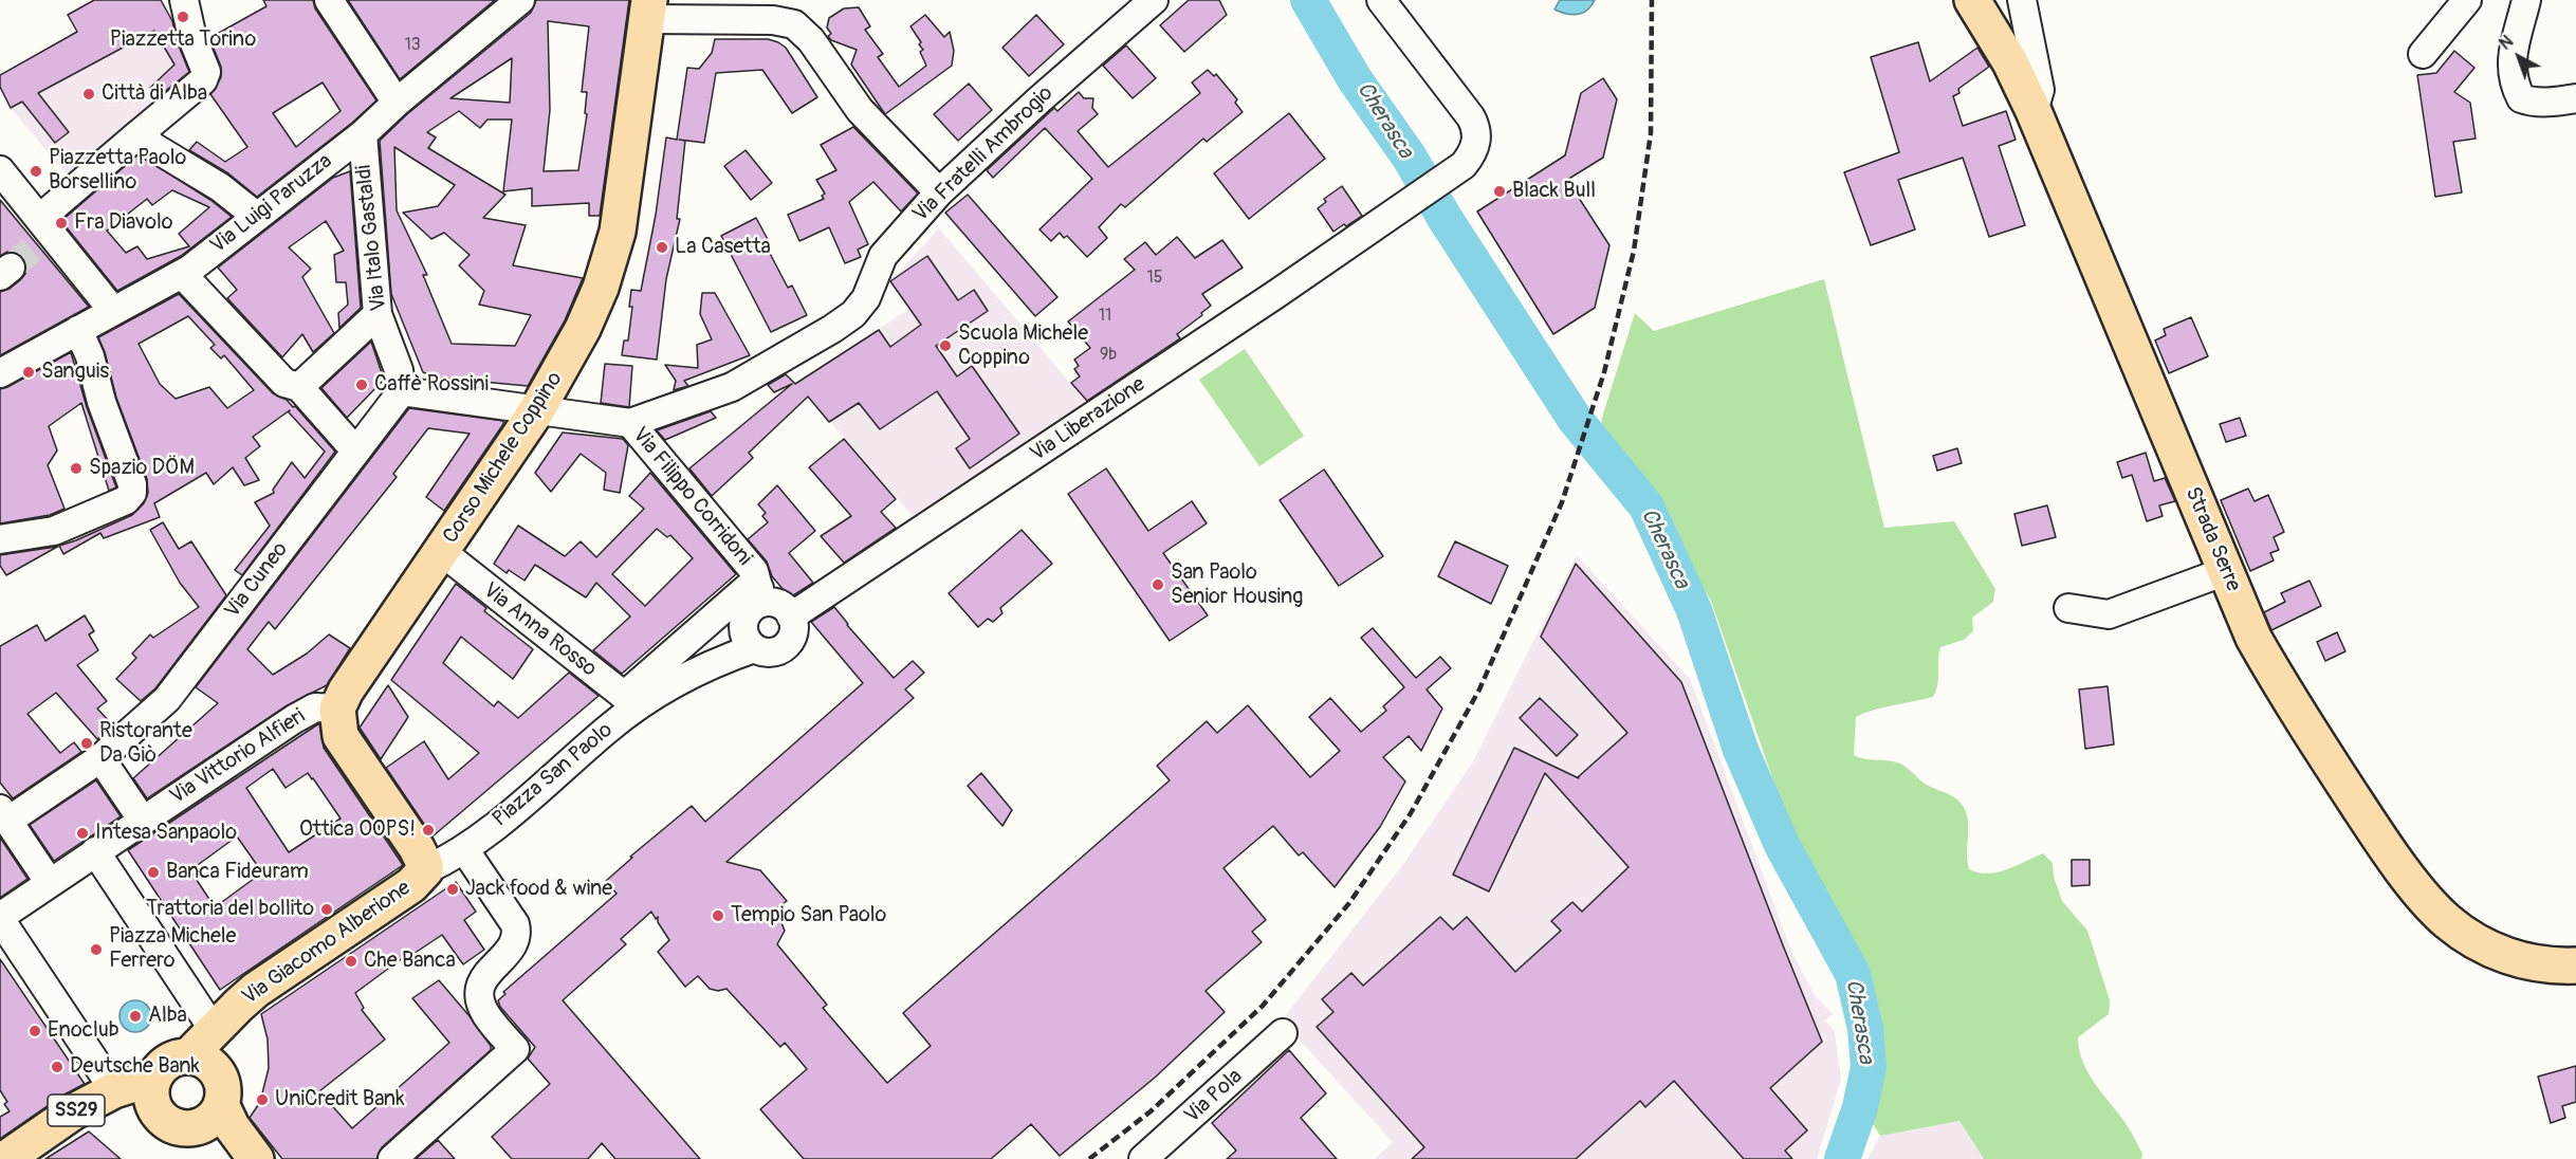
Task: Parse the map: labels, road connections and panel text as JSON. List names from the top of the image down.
{
  "streets": {
    "main road": [
      "Corso Michele Coppino",
      "Strada Serre",
      "Via Giacomo Alberione",
      "SS29"
    ],
    "street": [
      "Via Fratelli Ambrogio",
      "Via Luigi Paruzza",
      "Via Italo Gastaldi",
      "Via Liberazione",
      "Via Filippo Corridoni",
      "Via Cuneo",
      "Via Anna Rosso",
      "Via Vittorio Alfieri",
      "Piazza San Paolo",
      "Via Pola"
    ]
  },
  "crossings": [
    ["Via Fratelli Ambrogio", "Via Filippo Corridoni"],
    ["Via Luigi Paruzza", "Via Italo Gastaldi"],
    ["Via Italo Gastaldi", "Via Cuneo"],
    ["Via Liberazione", "Via Filippo Corridoni"],
    ["Via Liberazione", "Piazza San Paolo"],
    ["Corso Michele Coppino", "Via Filippo Corridoni"],
    ["Corso Michele Coppino", "Via Anna Rosso"],
    ["Corso Michele Coppino", "Via Vittorio Alfieri"],
    ["Via Filippo Corridoni", "Piazza San Paolo"],
    ["Via Anna Rosso", "Piazza San Paolo"],
    ["Piazza San Paolo", "Via Giacomo Alberione"],
    ["Via Giacomo Alberione", "SS29"]
  ],
  "water": ["Cherasca"],
  "places": [
    "Piazzetta Torino",
    "Città di Alba",
    "Piazzetta Paolo Borsellino",
    "Black Bull",
    "Fra Diavolo",
    "La Casetta",
    "Scuola Michele Coppino",
    "Sanguis",
    "Caffè Rossini",
    "Spazio DÖM",
    "San Paolo Senior Housing",
    "Ristorante Da Giò",
    "Ottica OOPS!",
    "Intesa Sanpaolo",
    "Banca Fideuram",
    "Jack food & wine",
    "Trattoria del bollito",
    "Tempio San Paolo",
    "Piazza Michele Ferrero",
    "Che Banca",
    "Alba",
    "Enoclub",
    "Deutsche Bank",
    "UniCredit Bank"
  ],
  "house_numbers": [
    "13",
    "15",
    "11",
    "9b"
  ],
  "north": "top left"
}
